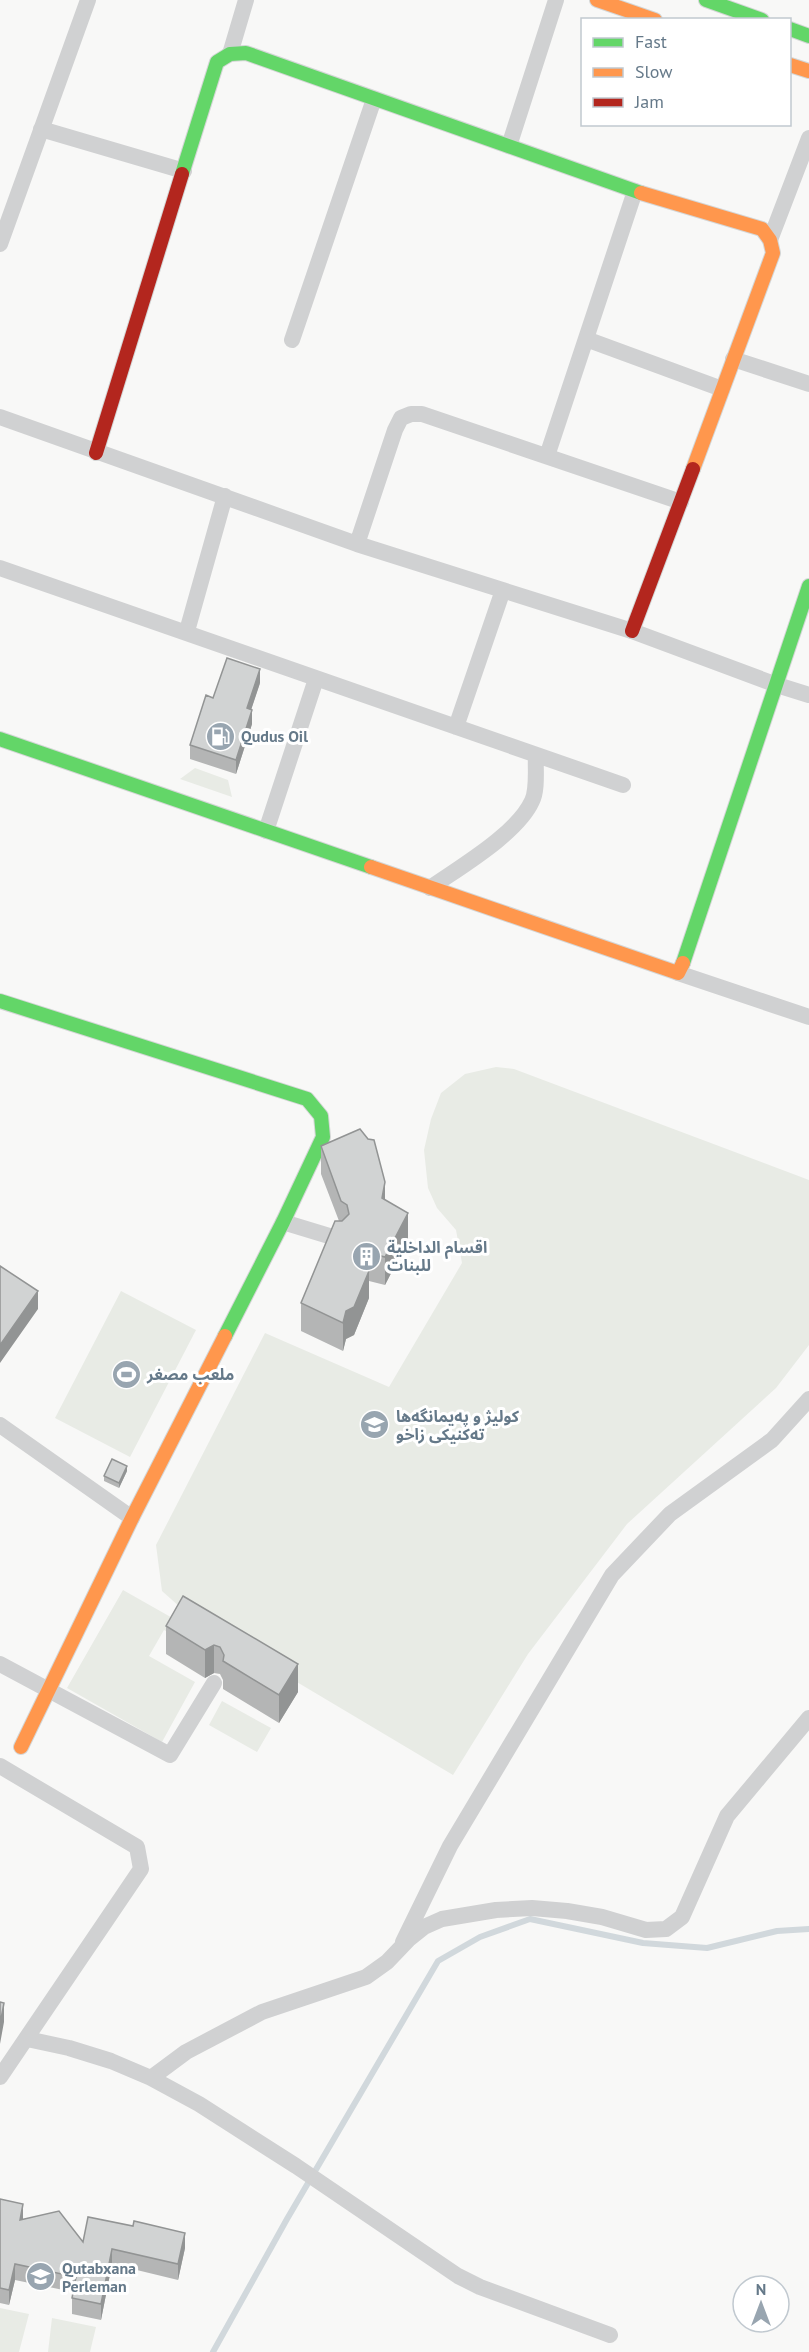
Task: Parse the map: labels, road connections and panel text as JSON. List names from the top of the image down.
{
  "places": {
    "fuel station": ["Qudus Oil"],
    "building": ["اقسام الداخلیة للبنات"],
    "sports": ["ملعب مصغر"],
    "school or university": ["كوليژ و په‌يمانگه‌ها ته‌كنيكى زاخو", "Qutabxana Perleman"]
  },
  "legend": ["Fast", "Slow", "Jam"],
  "north": "top"
}
